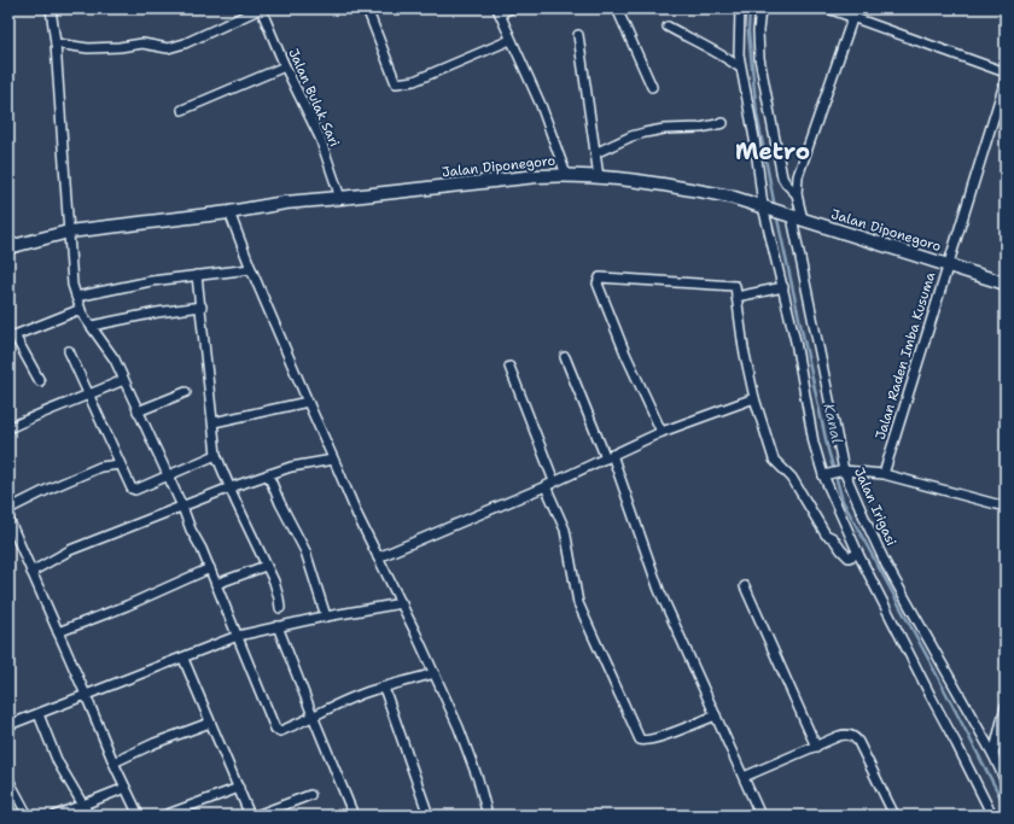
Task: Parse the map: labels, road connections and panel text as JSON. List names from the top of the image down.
{
  "streets": {
    "street": [
      "Jalan Bulak Sari",
      "Jalan Diponegoro",
      "Jalan Raden Imba Kusuma",
      "Jalan Irigasi"
    ]
  },
  "crossings": [
    ["Jalan Bulak Sari", "Jalan Diponegoro"],
    ["Jalan Diponegoro", "Jalan Raden Imba Kusuma"],
    ["Jalan Diponegoro", "Jalan Irigasi"]
  ],
  "districts": ["Metro"],
  "water": ["Kanal"]
}
